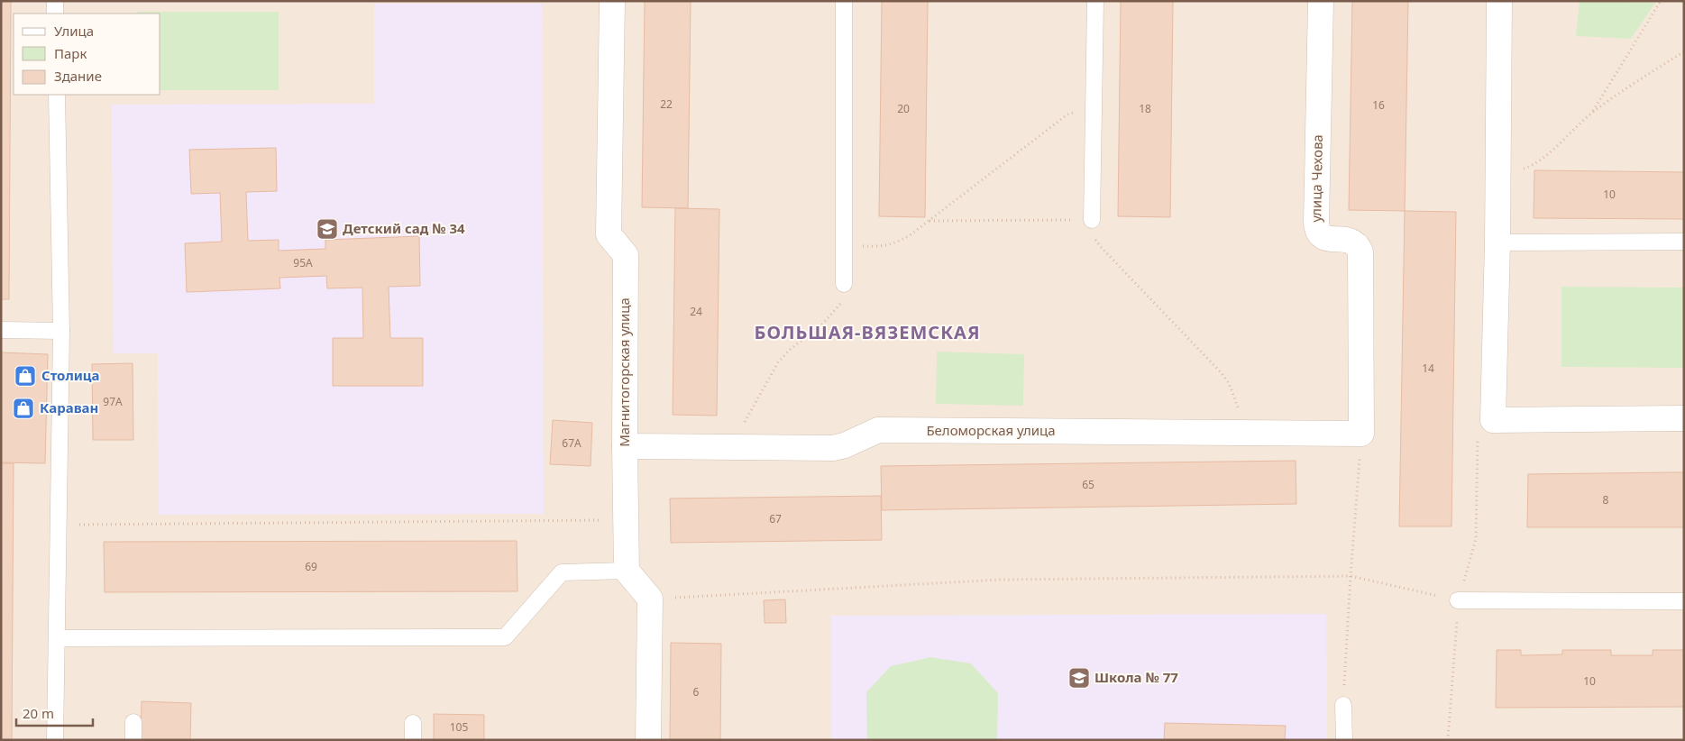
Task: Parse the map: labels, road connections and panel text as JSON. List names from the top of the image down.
{
  "streets": {
    "street": ["улица Чехова", "Магнитогорская улица", "Беломорская улица"]
  },
  "crossings": [
    ["улица Чехова", "Беломорская улица"],
    ["Магнитогорская улица", "Беломорская улица"]
  ],
  "districts": ["БОЛЬШАЯ-ВЯЗЕМСКАЯ"],
  "places": {
    "school or university": ["Детский сад № 34", "Школа № 77"],
    "shop": ["Столица", "Караван"]
  },
  "house_numbers": [
    "22",
    "16",
    "20",
    "18",
    "10",
    "95А",
    "24",
    "14",
    "97А",
    "67А",
    "65",
    "8",
    "67",
    "69",
    "10",
    "6",
    "105"
  ],
  "legend": ["Улица", "Парк", "Здание"],
  "scale_bar": "20 m"
}
